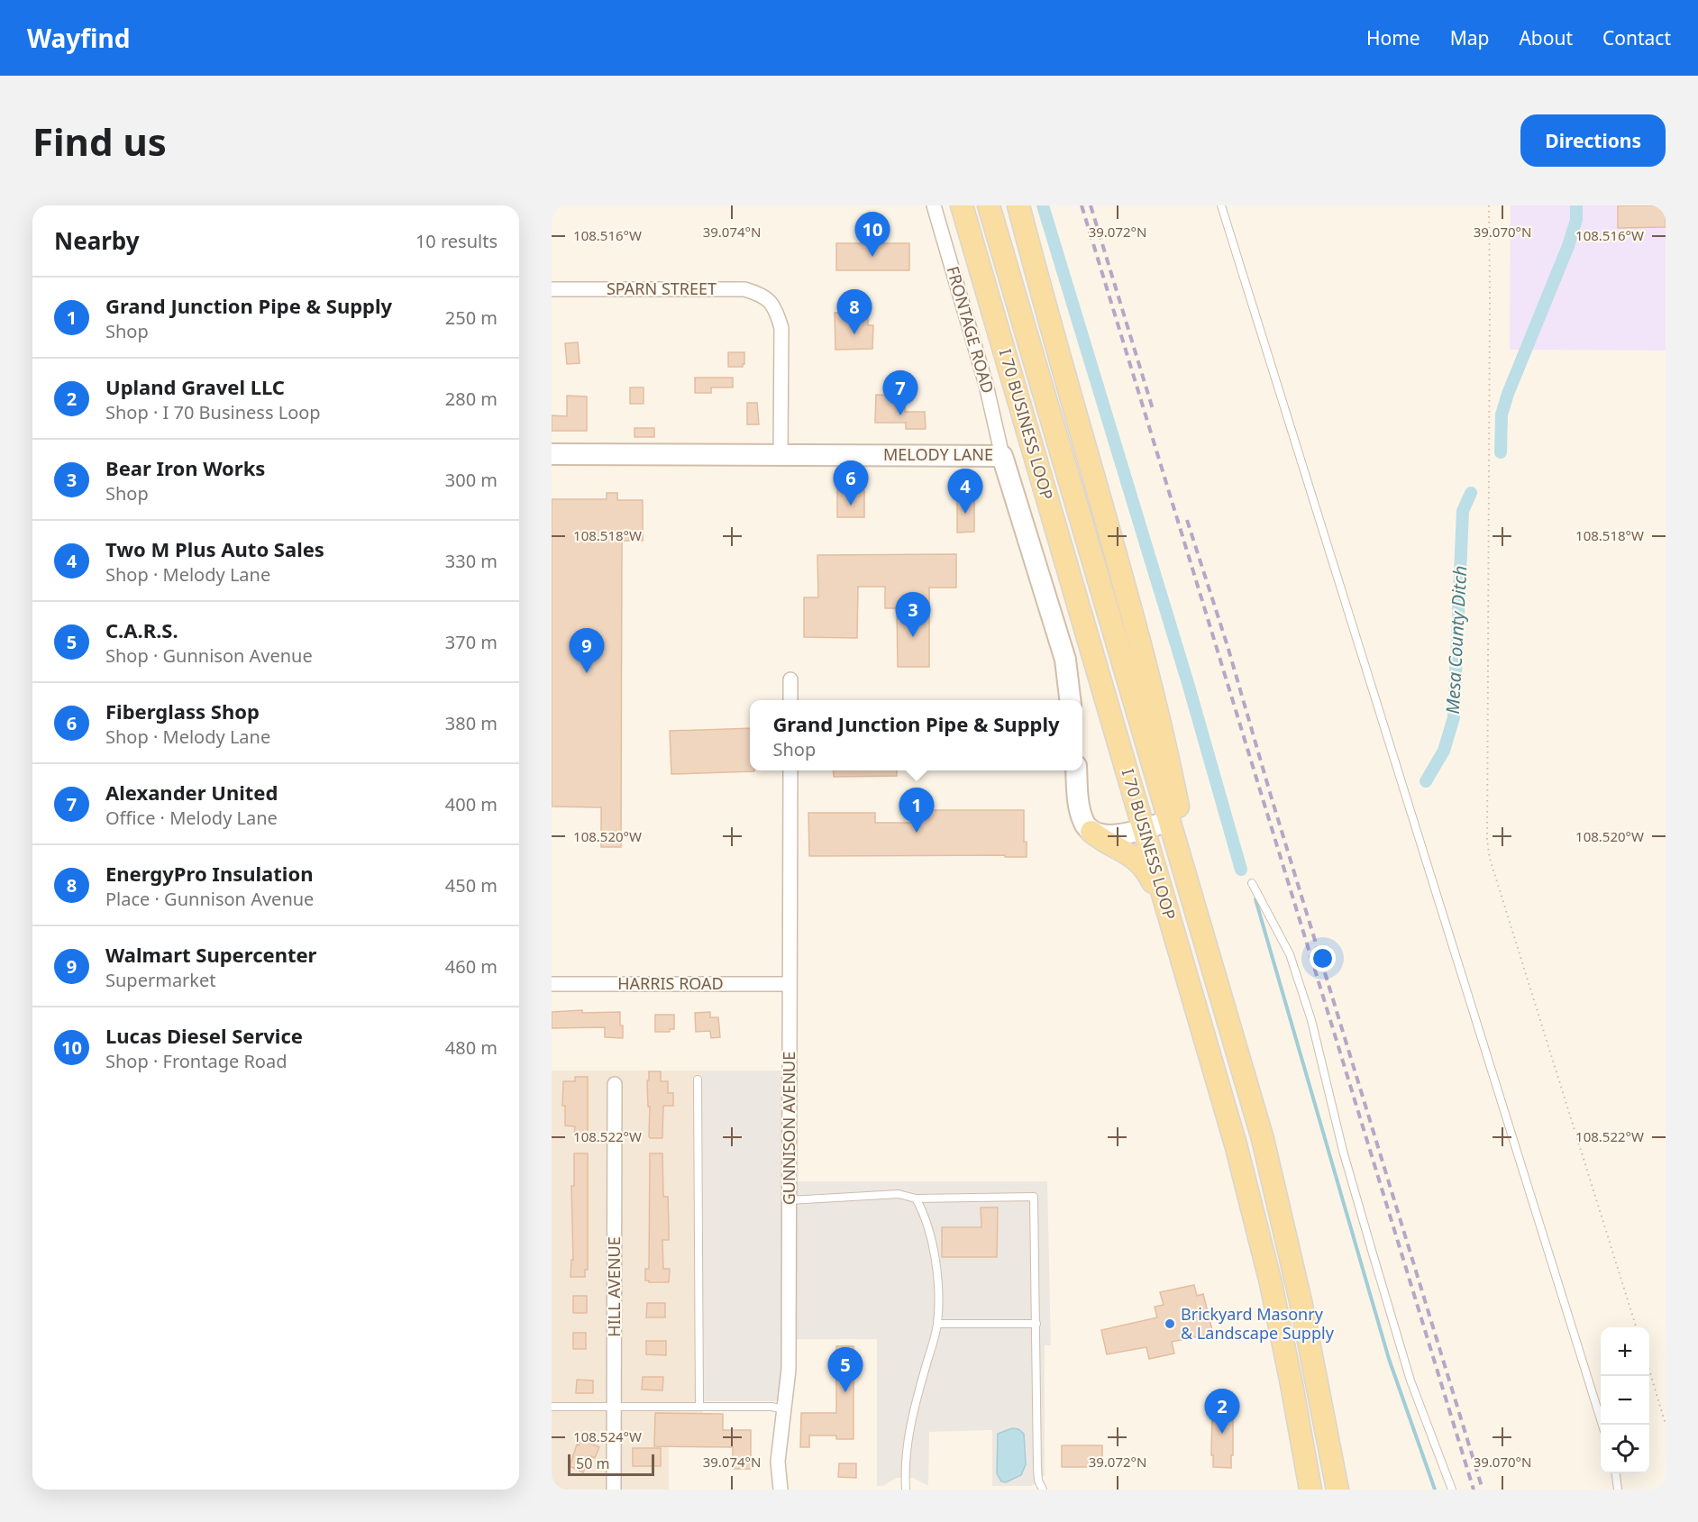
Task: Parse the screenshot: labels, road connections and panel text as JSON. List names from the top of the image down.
{
  "streets": {
    "main road": ["I 70 BUSINESS LOOP"],
    "street": [
      "SPARN STREET",
      "FRONTAGE ROAD",
      "MELODY LANE",
      "HARRIS ROAD",
      "GUNNISON AVENUE",
      "HILL AVENUE"
    ]
  },
  "crossings": [
    ["SPARN STREET", "MELODY LANE"],
    ["FRONTAGE ROAD", "MELODY LANE"],
    ["HARRIS ROAD", "GUNNISON AVENUE"]
  ],
  "water": ["Mesa County Ditch"],
  "places": ["Brickyard Masonry & Landscape Supply"],
  "scale_bar": "50 m",
  "page": {
    "header": "Wayfind",
    "nav": [
      "Home",
      "Map",
      "About",
      "Contact"
    ],
    "buttons": "Directions",
    "title": "Find us",
    "heading": ["Nearby", "10 results"],
    "pins": [
      "10",
      "8",
      "7",
      "6",
      "4",
      "3",
      "9",
      "1",
      "5",
      "2"
    ],
    "list": [
      {
        "mark": "1",
        "name": "Grand Junction Pipe & Supply",
        "note": "Shop",
        "value": "250 m"
      },
      {
        "mark": "2",
        "name": "Upland Gravel LLC",
        "note": "Shop · I 70 Business Loop",
        "value": "280 m"
      },
      {
        "mark": "3",
        "name": "Bear Iron Works",
        "note": "Shop",
        "value": "300 m"
      },
      {
        "mark": "4",
        "name": "Two M Plus Auto Sales",
        "note": "Shop · Melody Lane",
        "value": "330 m"
      },
      {
        "mark": "5",
        "name": "C.A.R.S.",
        "note": "Shop · Gunnison Avenue",
        "value": "370 m"
      },
      {
        "mark": "6",
        "name": "Fiberglass Shop",
        "note": "Shop · Melody Lane",
        "value": "380 m"
      },
      {
        "mark": "7",
        "name": "Alexander United",
        "note": "Office · Melody Lane",
        "value": "400 m"
      },
      {
        "mark": "8",
        "name": "EnergyPro Insulation",
        "note": "Place · Gunnison Avenue",
        "value": "450 m"
      },
      {
        "mark": "9",
        "name": "Walmart Supercenter",
        "note": "Supermarket",
        "value": "460 m"
      },
      {
        "mark": "10",
        "name": "Lucas Diesel Service",
        "note": "Shop · Frontage Road",
        "value": "480 m"
      }
    ],
    "popup": ["Grand Junction Pipe & Supply", "Shop"],
    "map_buttons": ["+", "−"],
    "scale": "50 m"
  },
  "coordinates": [
    "39.074°N",
    "39.072°N",
    "39.070°N",
    "108.516°W",
    "108.518°W",
    "108.520°W",
    "108.522°W",
    "108.524°W"
  ]
}
